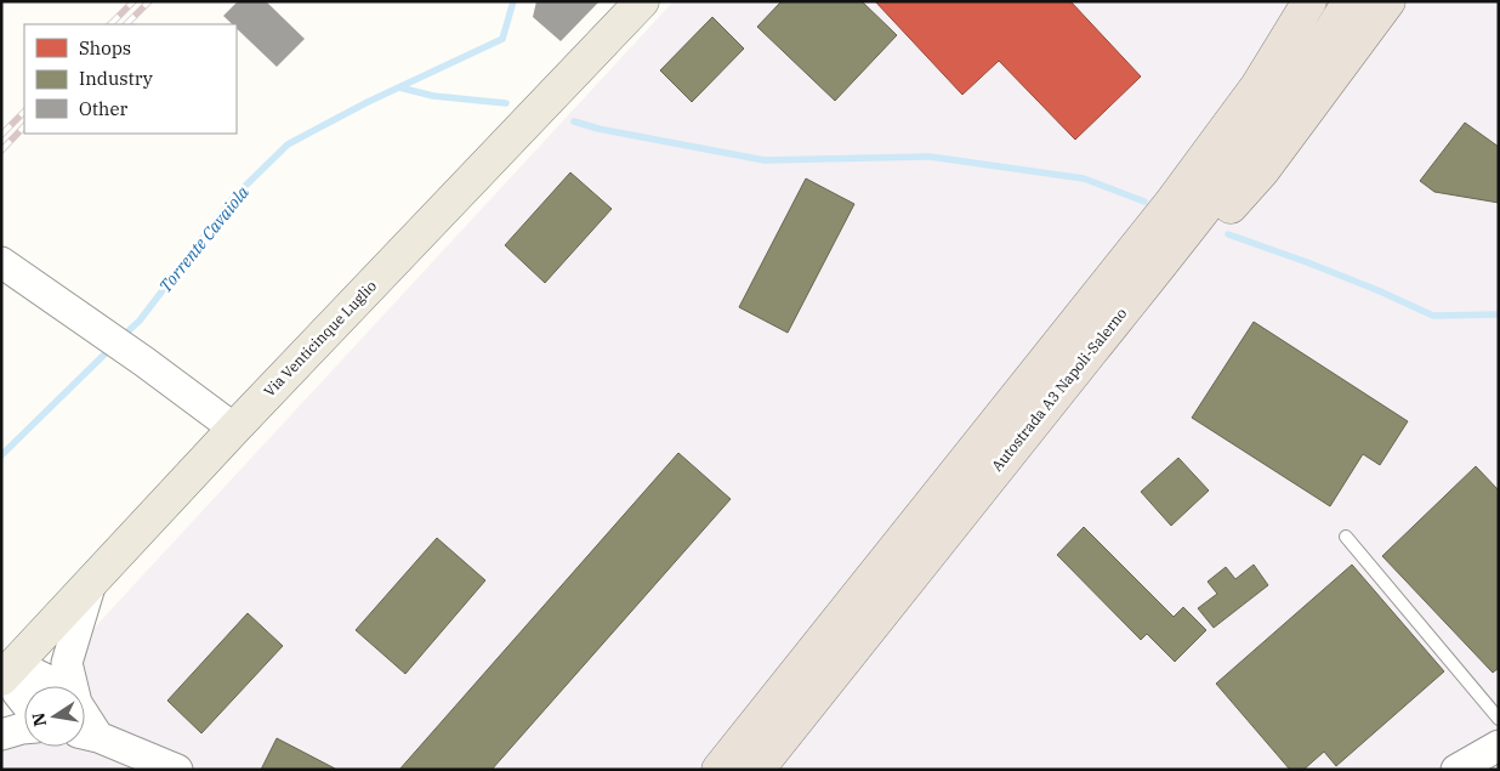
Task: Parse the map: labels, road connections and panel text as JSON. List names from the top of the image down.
{
  "streets": {
    "highway": ["Autostrada A3 Napoli-Salerno"],
    "main road": ["Via Venticinque Luglio"]
  },
  "water": ["Torrente Cavaiola"],
  "legend": ["Shops", "Industry", "Other"],
  "north": "left"
}
